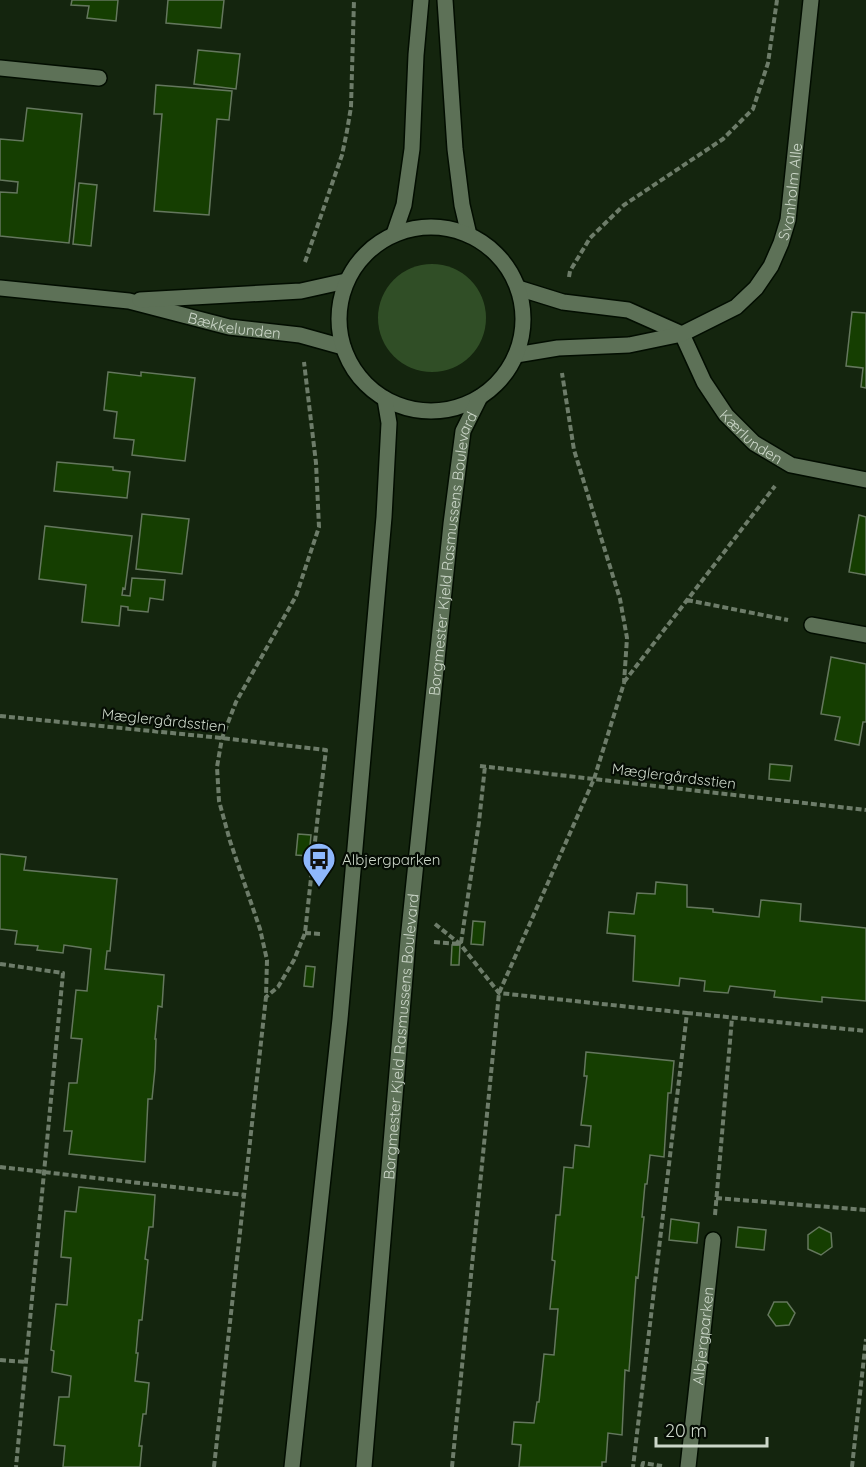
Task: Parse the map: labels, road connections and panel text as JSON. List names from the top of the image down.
{
  "streets": {
    "street": [
      "Svanholm Alle",
      "Bækkelunden",
      "Kærlunden",
      "Borgmester Kjeld Rasmussens Boulevard",
      "Albjergparken"
    ],
    "path": ["Mæglergårdsstien"]
  },
  "crossings": [
    ["Svanholm Alle", "Bækkelunden"],
    ["Svanholm Alle", "Kærlunden"],
    ["Svanholm Alle", "Borgmester Kjeld Rasmussens Boulevard"],
    ["Bækkelunden", "Borgmester Kjeld Rasmussens Boulevard"]
  ],
  "places": {
    "bus stop": ["Albjergparken"]
  },
  "scale_bar": "20 m"
}
